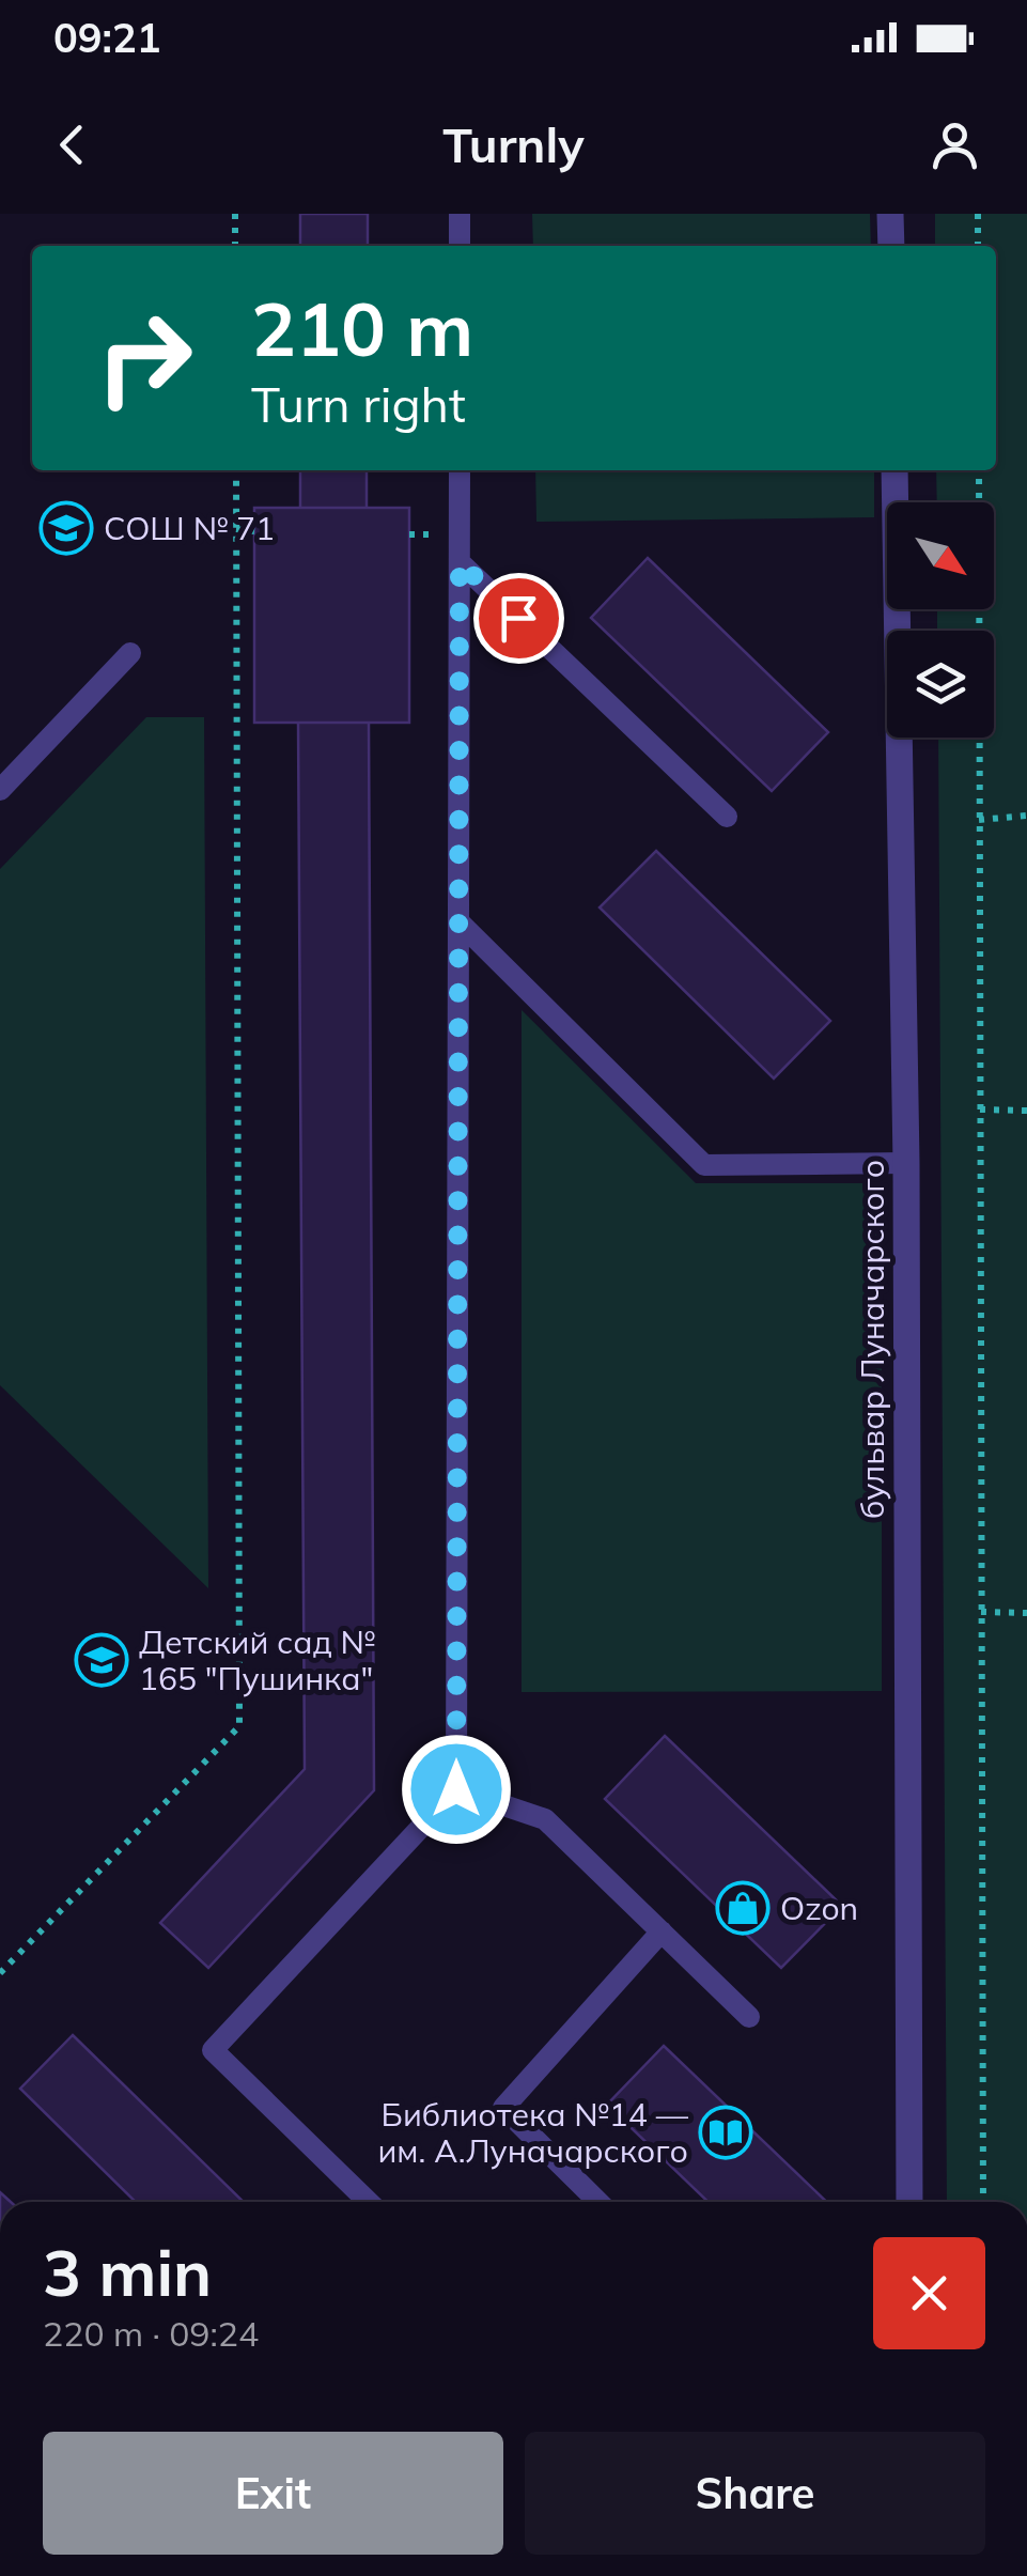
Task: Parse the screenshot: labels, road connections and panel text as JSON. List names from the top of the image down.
{
  "streets": {
    "street": ["бульвар Луначарского"]
  },
  "places": {
    "school or university": ["СОШ № 71", "Детский сад № 165 \"Пушинка\""],
    "shop": ["Ozon"],
    "library": ["Библиотека №14 — им. А.Луначарского"]
  },
  "north": "bottom right",
  "page": {
    "status": "09:21",
    "header": "Turnly",
    "turn": ["210 m", "Turn right"],
    "heading": ["3 min", "220 m · 09:24"],
    "buttons": ["Exit", "Share"]
  }
}
